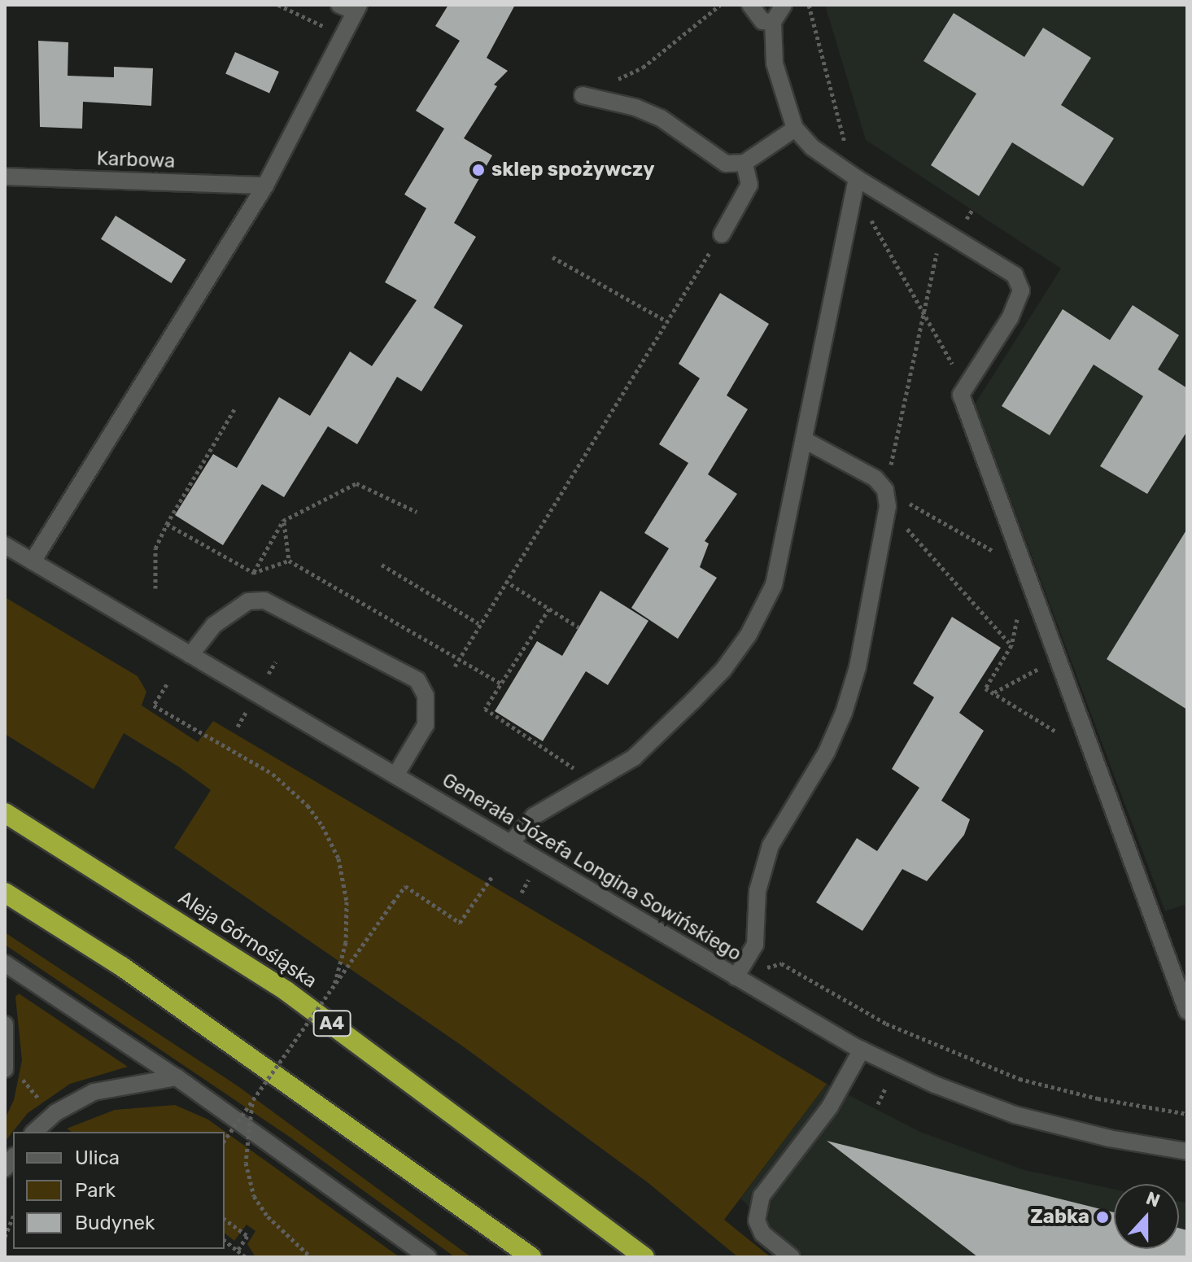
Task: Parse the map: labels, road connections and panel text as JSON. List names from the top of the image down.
{
  "streets": {
    "highway": ["Aleja Górnośląska", "A4"],
    "street": ["Karbowa", "Generała Józefa Longina Sowińskiego"]
  },
  "places": ["sklep spożywczy", "Zabka"],
  "legend": ["Ulica", "Park", "Budynek"],
  "north": "top"
}
